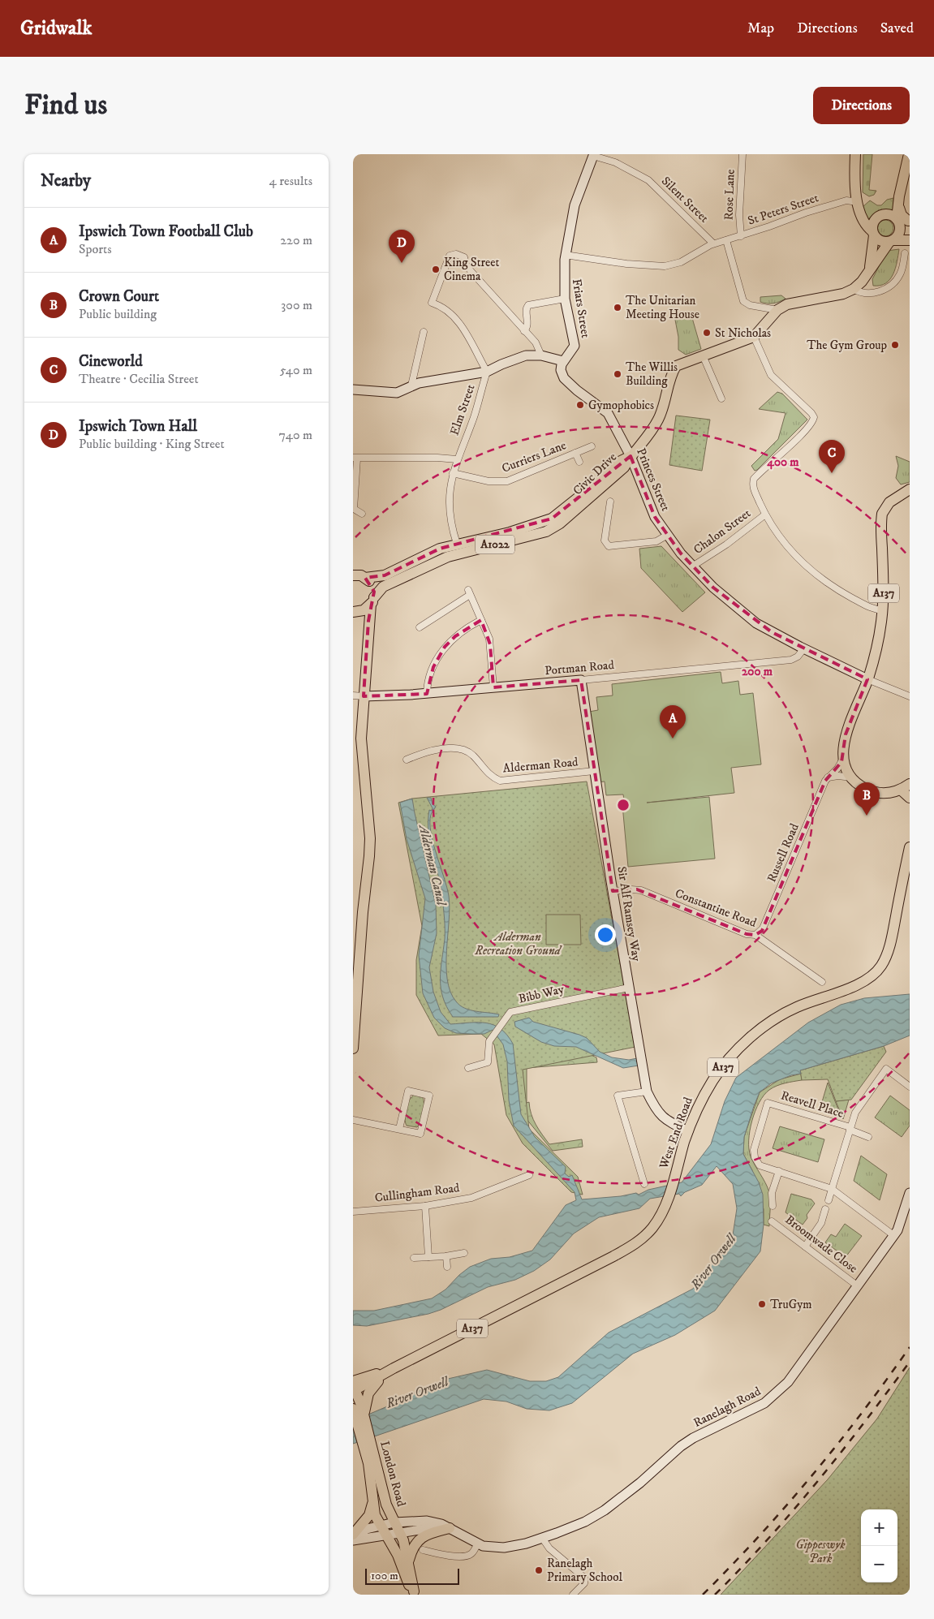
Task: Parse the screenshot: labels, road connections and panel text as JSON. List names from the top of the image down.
{
  "streets": {
    "main road": [
      "Civic Drive",
      "A1022",
      "A137",
      "West End Road",
      "London Road"
    ],
    "street": [
      "Rose Lane",
      "Silent Street",
      "St Peters Street",
      "Friars Street",
      "Elm Street",
      "Curriers Lane",
      "Princes Street",
      "Chalon Street",
      "Portman Road",
      "Alderman Road",
      "Russell Road",
      "Constantine Road",
      "Sir Alf Ramsey Way",
      "Bibb Way",
      "Reavell Place",
      "Cullingham Road",
      "Broomwade Close",
      "Ranelagh Road"
    ]
  },
  "crossings": [
    ["Rose Lane", "St Peters Street"],
    ["Silent Street", "St Peters Street"],
    ["Silent Street", "Friars Street"],
    ["St Peters Street", "Friars Street"],
    ["Friars Street", "Princes Street"],
    ["Elm Street", "Curriers Lane"],
    ["Elm Street", "Civic Drive"],
    ["Civic Drive", "Princes Street"],
    ["Civic Drive", "A1022"],
    ["Princes Street", "Chalon Street"],
    ["Princes Street", "A1022"],
    ["Princes Street", "A137"],
    ["Princes Street", "Portman Road"],
    ["A137", "Russell Road"],
    ["Portman Road", "Sir Alf Ramsey Way"],
    ["Alderman Road", "Sir Alf Ramsey Way"],
    ["Russell Road", "Constantine Road"],
    ["Constantine Road", "Sir Alf Ramsey Way"],
    ["Sir Alf Ramsey Way", "Bibb Way"],
    ["Sir Alf Ramsey Way", "West End Road"],
    ["West End Road", "London Road"],
    ["Broomwade Close", "Ranelagh Road"],
    ["Ranelagh Road", "London Road"]
  ],
  "water": ["Alderman Canal", "River Orwell"],
  "parks": ["Alderman Recreation Ground", "Gippeswyk Park"],
  "places": [
    "King Street Cinema",
    "The Unitarian Meeting House",
    "St Nicholas",
    "The Gym Group",
    "The Willis Building",
    "Gymophobics",
    "TruGym",
    "Ranelagh Primary School"
  ],
  "scale_bar": "100 m",
  "page": {
    "header": "Gridwalk",
    "nav": ["Map", "Directions", "Saved"],
    "buttons": "Directions",
    "title": "Find us",
    "heading": ["Nearby", "4 results"],
    "list": [
      {
        "mark": "A",
        "name": "Ipswich Town Football Club",
        "note": "Sports",
        "value": "220 m"
      },
      {
        "mark": "B",
        "name": "Crown Court",
        "note": "Public building",
        "value": "300 m"
      },
      {
        "mark": "C",
        "name": "Cineworld",
        "note": "Theatre · Cecilia Street",
        "value": "540 m"
      },
      {
        "mark": "D",
        "name": "Ipswich Town Hall",
        "note": "Public building · King Street",
        "value": "740 m"
      }
    ],
    "pins": [
      "D",
      "C",
      "A",
      "B"
    ],
    "map_buttons": ["+", "−"],
    "scale": "100 m"
  },
  "rings": ["400 m", "200 m"]
}
